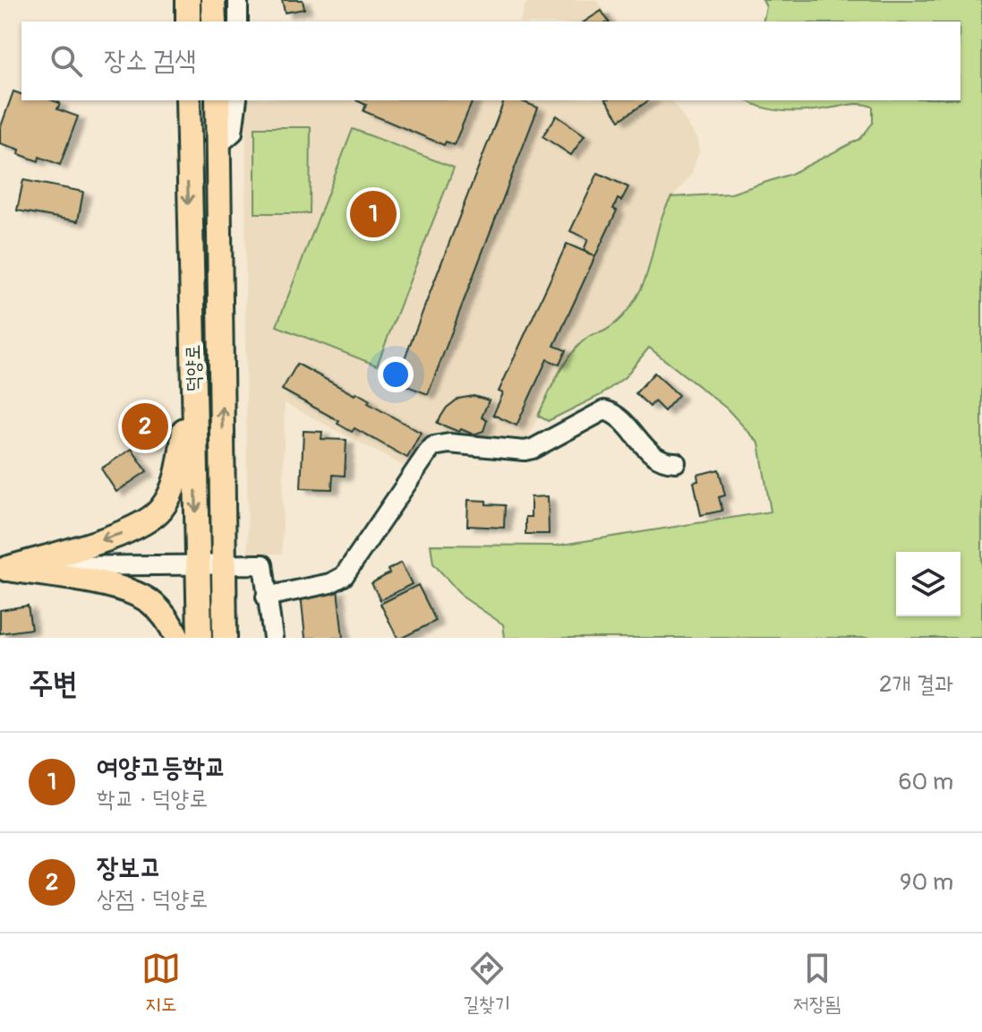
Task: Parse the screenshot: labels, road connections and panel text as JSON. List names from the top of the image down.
{
  "streets": {
    "main road": ["덕양로"]
  },
  "page": {
    "search": "장소 검색",
    "pins": ["1", "2"],
    "heading": ["주변", "2개 결과"],
    "list": [
      {
        "mark": "1",
        "name": "여양고등학교",
        "note": "학교 · 덕양로",
        "value": "60 m"
      },
      {
        "mark": "2",
        "name": "장보고",
        "note": "상점 · 덕양로",
        "value": "90 m"
      }
    ],
    "nav": ["지도", "길찾기", "저장됨"]
  }
}
